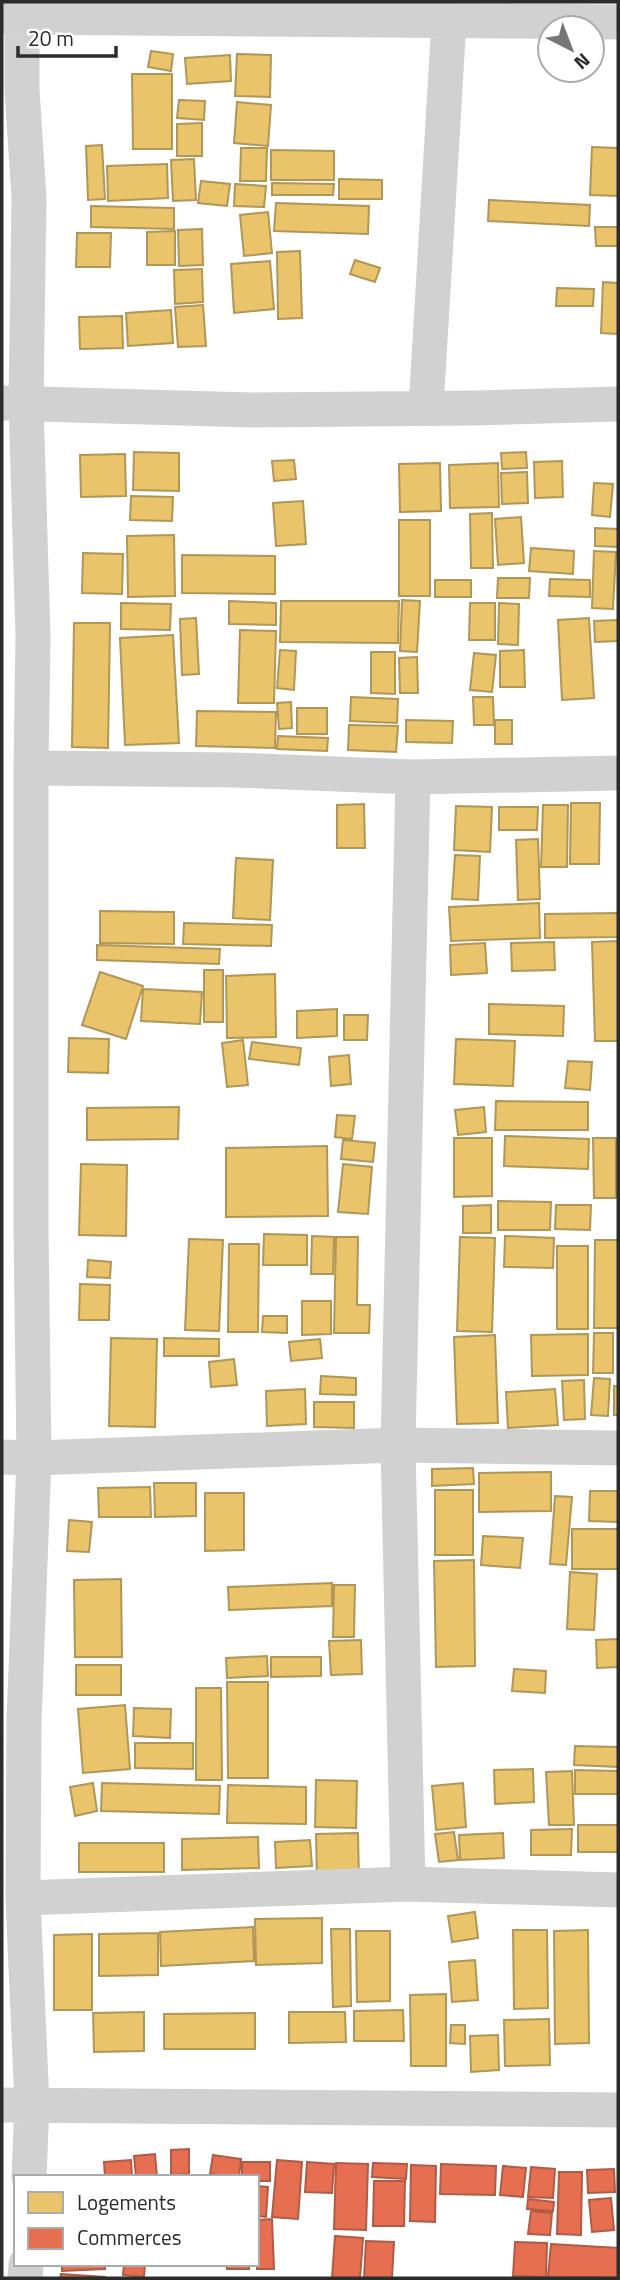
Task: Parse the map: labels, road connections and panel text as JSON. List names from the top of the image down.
{
  "legend": ["Logements", "Commerces"],
  "scale_bar": "20 m",
  "north": "bottom right"
}
